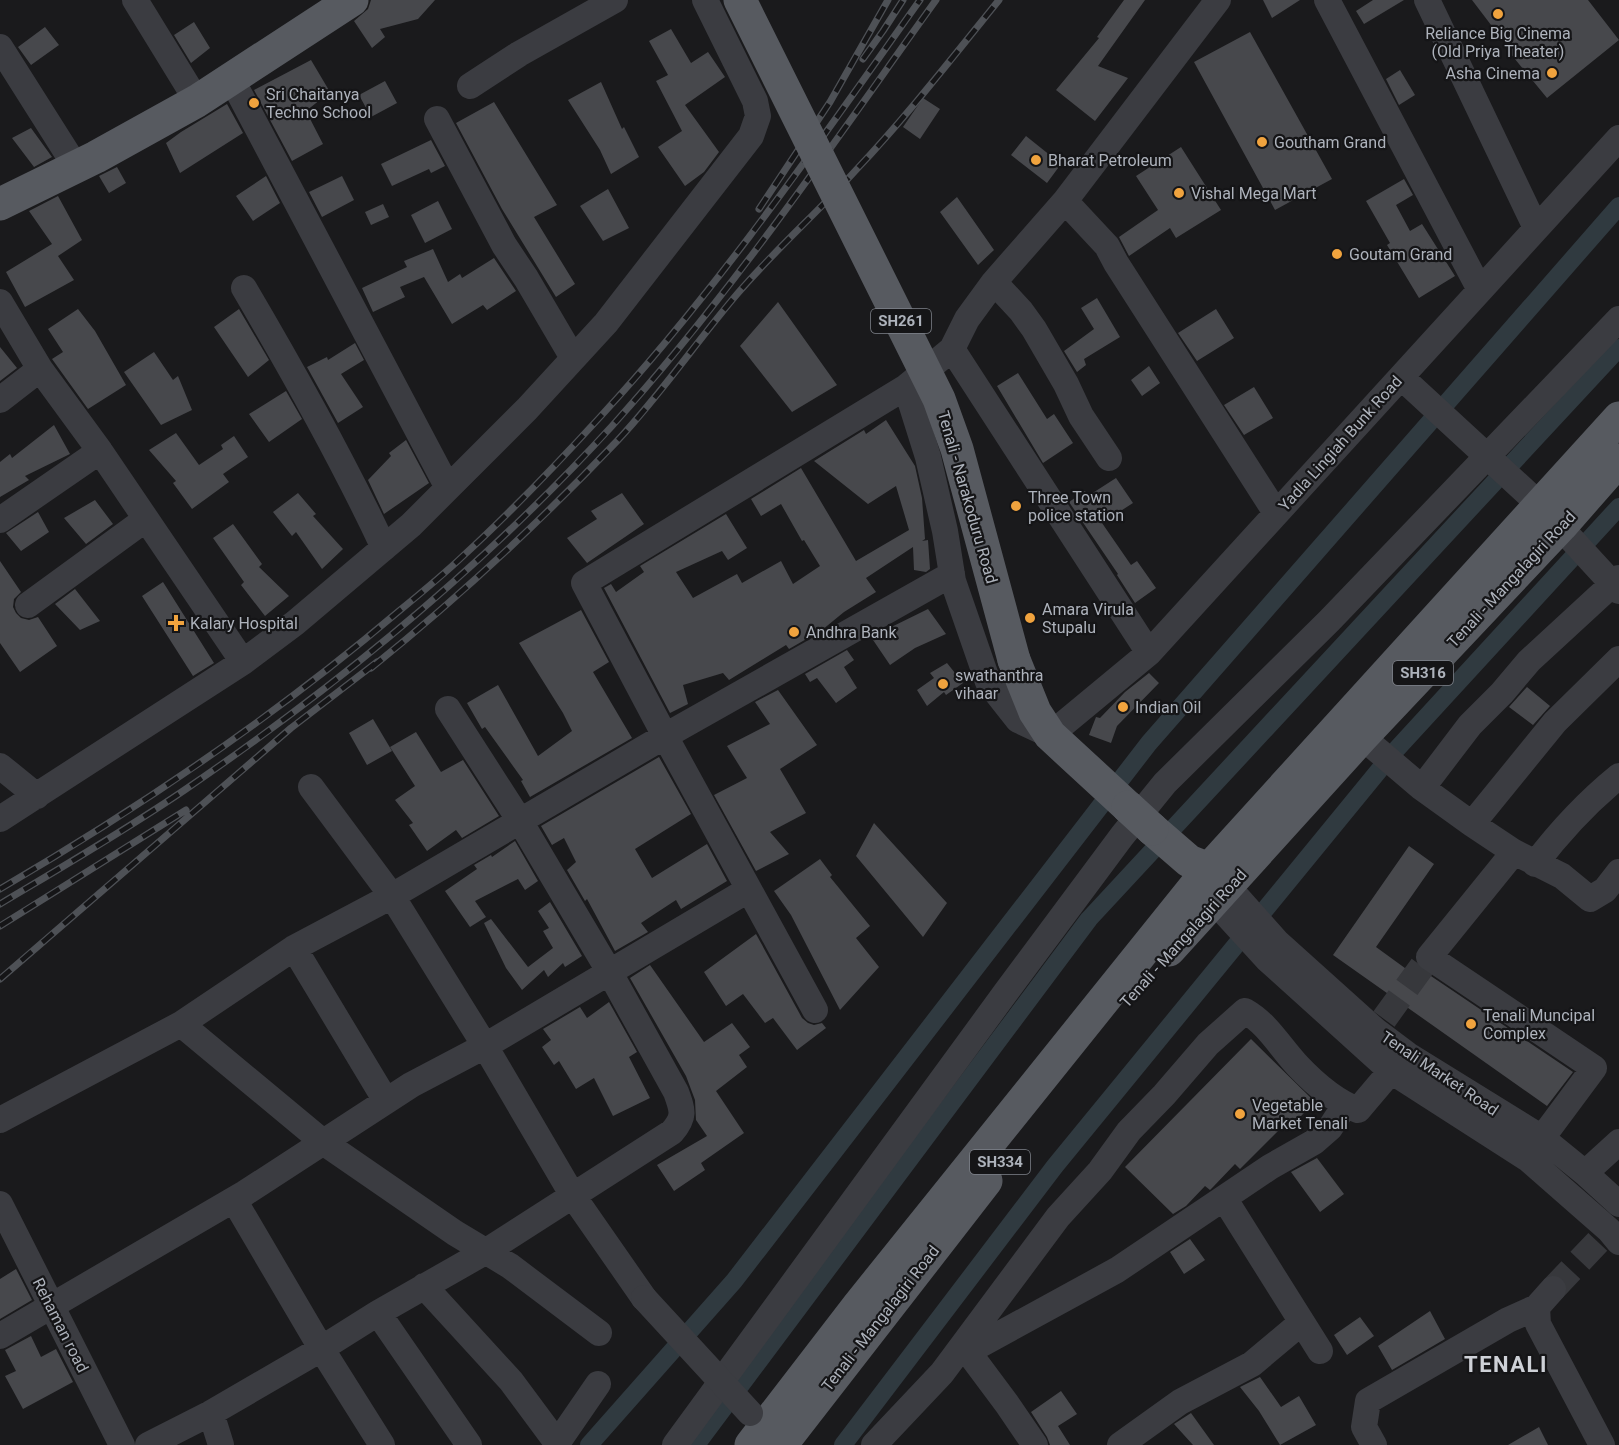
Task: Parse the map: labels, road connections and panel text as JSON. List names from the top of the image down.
{
  "streets": {
    "main road": [
      "SH261",
      "Tenali - Narakoduru Road",
      "Tenali - Mangalagiri Road",
      "SH316",
      "SH334"
    ],
    "street": ["Yadla Lingiah Bunk Road", "Tenali Market Road", "Rehaman road"]
  },
  "crossings": [
    ["Yadla Lingiah Bunk Road", "Tenali - Narakoduru Road"],
    ["Tenali - Narakoduru Road", "Tenali - Mangalagiri Road"],
    ["Tenali - Narakoduru Road", "Tenali Market Road"],
    ["Tenali - Narakoduru Road", "SH334"],
    ["Tenali - Mangalagiri Road", "Tenali Market Road"],
    ["Tenali - Mangalagiri Road", "SH334"],
    ["Tenali Market Road", "SH334"]
  ],
  "districts": ["TENALI"],
  "places": {
    "other": [
      "Reliance Big Cinema (Old Priya Theater)",
      "Asha Cinema",
      "Sri Chaitanya Techno School",
      "Goutham Grand",
      "Bharat Petroleum",
      "Vishal Mega Mart",
      "Goutam Grand",
      "Three Town police station",
      "Amara Virula Stupalu",
      "Andhra Bank",
      "swathanthra vihaar",
      "Indian Oil",
      "Tenali Muncipal Complex",
      "Vegetable Market Tenali"
    ],
    "health": ["Kalary Hospital"]
  }
}
